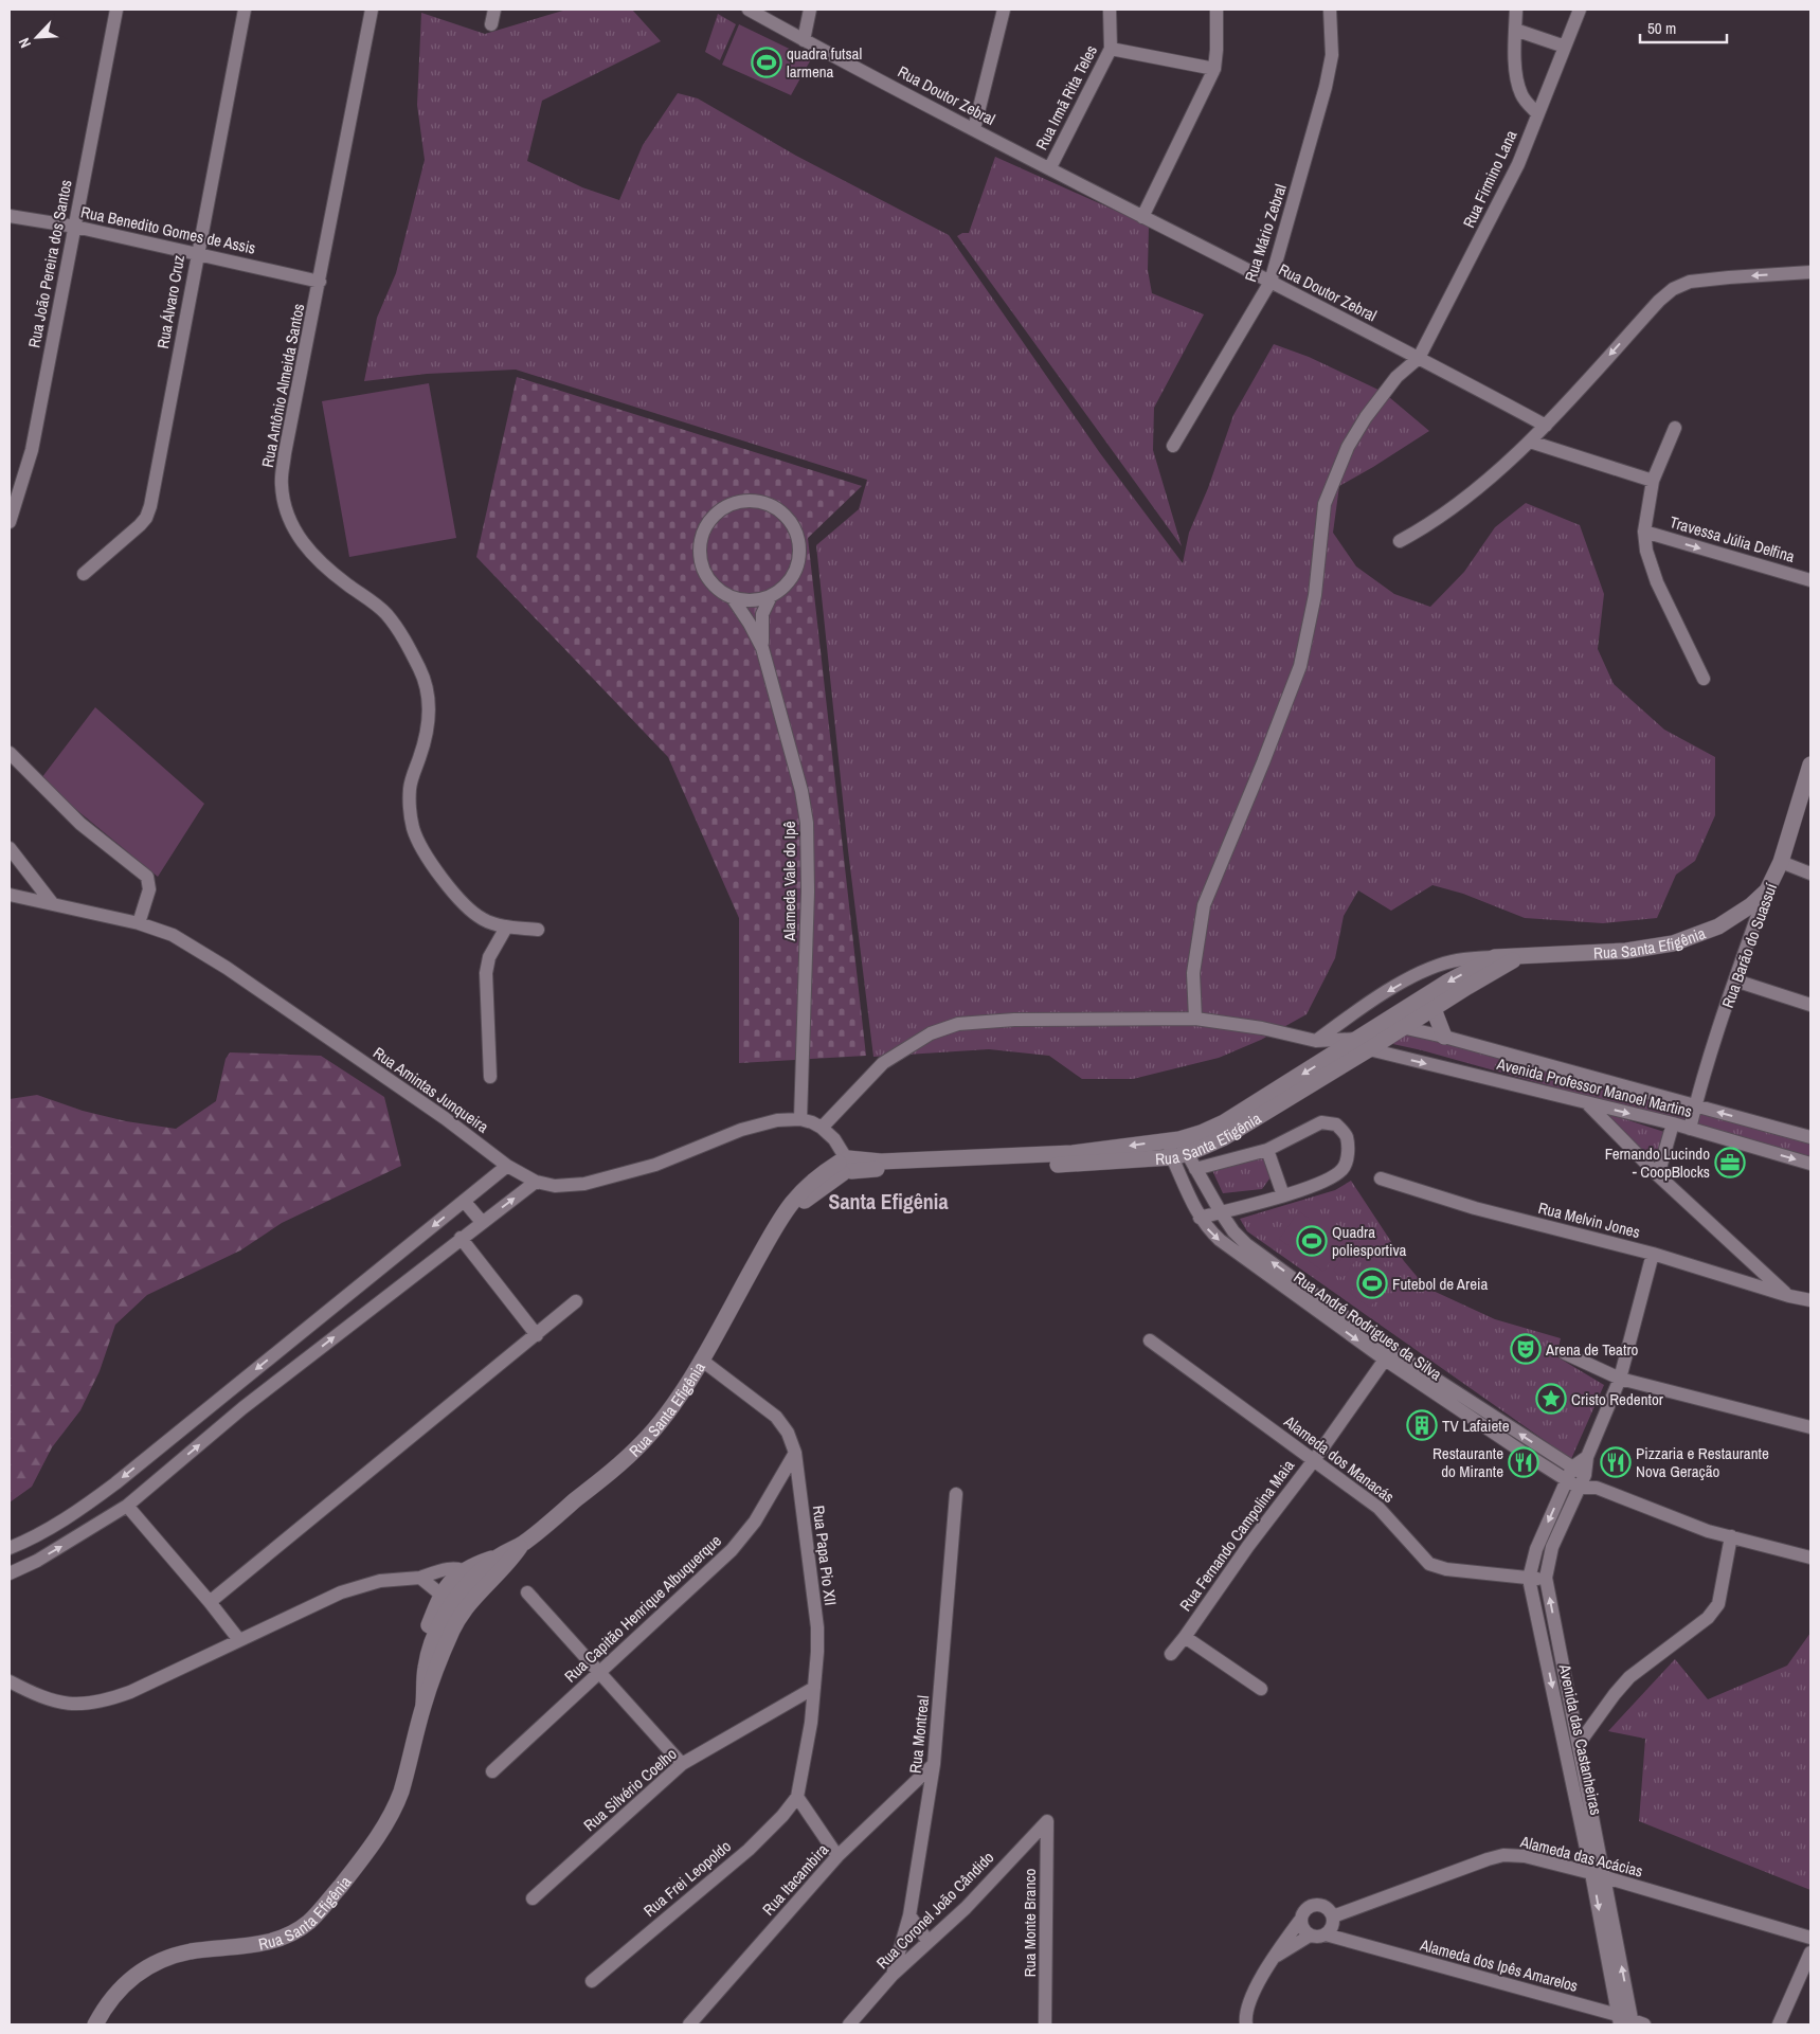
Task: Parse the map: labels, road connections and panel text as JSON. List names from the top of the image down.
{
  "streets": {
    "main road": ["Rua Santa Efigênia", "Rua Barão do Suassuí"],
    "street": [
      "Rua Doutor Zebral",
      "Rua Irmã Rita Teles",
      "Rua Firmino Lana",
      "Rua Benedito Gomes de Assis",
      "Rua Mário Zebral",
      "Rua João Pereira dos Santos",
      "Rua Álvaro Cruz",
      "Rua Antônio Almeida Santos",
      "Travessa Júlia Delfina",
      "Alameda Vale do Ipê",
      "Avenida Professor Manoel Martins",
      "Rua Amintas Junqueira",
      "Rua Melvin Jones",
      "Rua André Rodrigues da Silva",
      "Alameda dos Manacás",
      "Rua Fernando Campolina Maia",
      "Rua Papa Pio XII",
      "Rua Capitão Henrique Albuquerque",
      "Rua Montreal",
      "Avenida das Castanheiras",
      "Rua Silvério Coelho",
      "Alameda das Acácias",
      "Rua Frei Leopoldo",
      "Rua Itacambira",
      "Rua Coronel João Cândido",
      "Rua Monte Branco",
      "Alameda dos Ipês Amarelos"
    ]
  },
  "crossings": [
    ["Rua Doutor Zebral", "Rua Irmã Rita Teles"],
    ["Rua Doutor Zebral", "Rua Firmino Lana"],
    ["Rua Doutor Zebral", "Rua Mário Zebral"],
    ["Rua Benedito Gomes de Assis", "Rua João Pereira dos Santos"],
    ["Rua Benedito Gomes de Assis", "Rua Álvaro Cruz"],
    ["Rua Benedito Gomes de Assis", "Rua Antônio Almeida Santos"],
    ["Alameda Vale do Ipê", "Rua Amintas Junqueira"],
    ["Rua Santa Efigênia", "Rua Barão do Suassuí"],
    ["Rua Santa Efigênia", "Avenida Professor Manoel Martins"],
    ["Rua Santa Efigênia", "Rua Amintas Junqueira"],
    ["Rua Santa Efigênia", "Rua André Rodrigues da Silva"],
    ["Rua Santa Efigênia", "Rua Papa Pio XII"],
    ["Rua Barão do Suassuí", "Avenida Professor Manoel Martins"],
    ["Avenida Professor Manoel Martins", "Rua Amintas Junqueira"],
    ["Rua Melvin Jones", "Avenida das Castanheiras"],
    ["Rua André Rodrigues da Silva", "Rua Fernando Campolina Maia"],
    ["Rua André Rodrigues da Silva", "Avenida das Castanheiras"],
    ["Alameda dos Manacás", "Rua Fernando Campolina Maia"],
    ["Alameda dos Manacás", "Avenida das Castanheiras"],
    ["Rua Papa Pio XII", "Rua Capitão Henrique Albuquerque"],
    ["Rua Papa Pio XII", "Rua Silvério Coelho"],
    ["Rua Papa Pio XII", "Rua Frei Leopoldo"],
    ["Rua Montreal", "Rua Itacambira"],
    ["Rua Montreal", "Rua Coronel João Cândido"],
    ["Avenida das Castanheiras", "Alameda das Acácias"],
    ["Avenida das Castanheiras", "Alameda dos Ipês Amarelos"],
    ["Alameda das Acácias", "Alameda dos Ipês Amarelos"],
    ["Rua Coronel João Cândido", "Rua Monte Branco"]
  ],
  "one_way": ["Travessa Júlia Delfina"],
  "districts": ["Santa Efigênia"],
  "places": {
    "sports": ["quadra futsal larmena", "Quadra poliesportiva", "Futebol de Areia"],
    "office": ["Fernando Lucindo - CoopBlocks"],
    "theatre": ["Arena de Teatro"],
    "place": ["Cristo Redentor"],
    "building": ["TV Lafaiete"],
    "restaurant": ["Restaurante do Mirante", "Pizzaria e Restaurante Nova Geração"]
  },
  "scale_bar": "50 m",
  "north": "bottom left"
}
